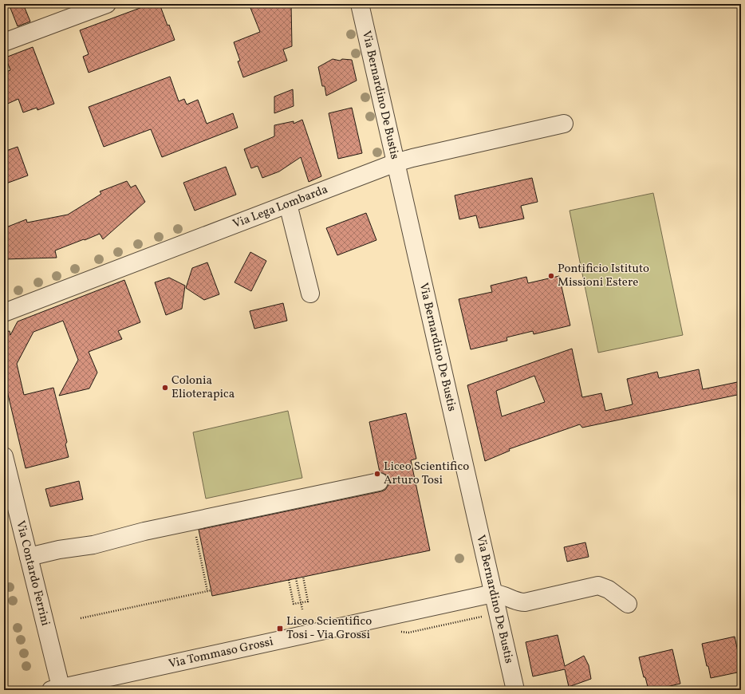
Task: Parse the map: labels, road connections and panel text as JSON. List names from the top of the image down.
{
  "streets": {
    "street": [
      "Via Bernardino De Bustis",
      "Via Lega Lombarda",
      "Via Contardo Ferrini",
      "Via Tommaso Grossi"
    ]
  },
  "crossings": [
    ["Via Bernardino De Bustis", "Via Lega Lombarda"],
    ["Via Bernardino De Bustis", "Via Tommaso Grossi"],
    ["Via Contardo Ferrini", "Via Tommaso Grossi"]
  ],
  "places": {
    "other": ["Pontificio Istituto Missioni Estere", "Colonia Elioterapica", "Liceo Scientifico Arturo Tosi"],
    "transit": ["Liceo Scientifico Tosi - Via Grossi"]
  }
}
